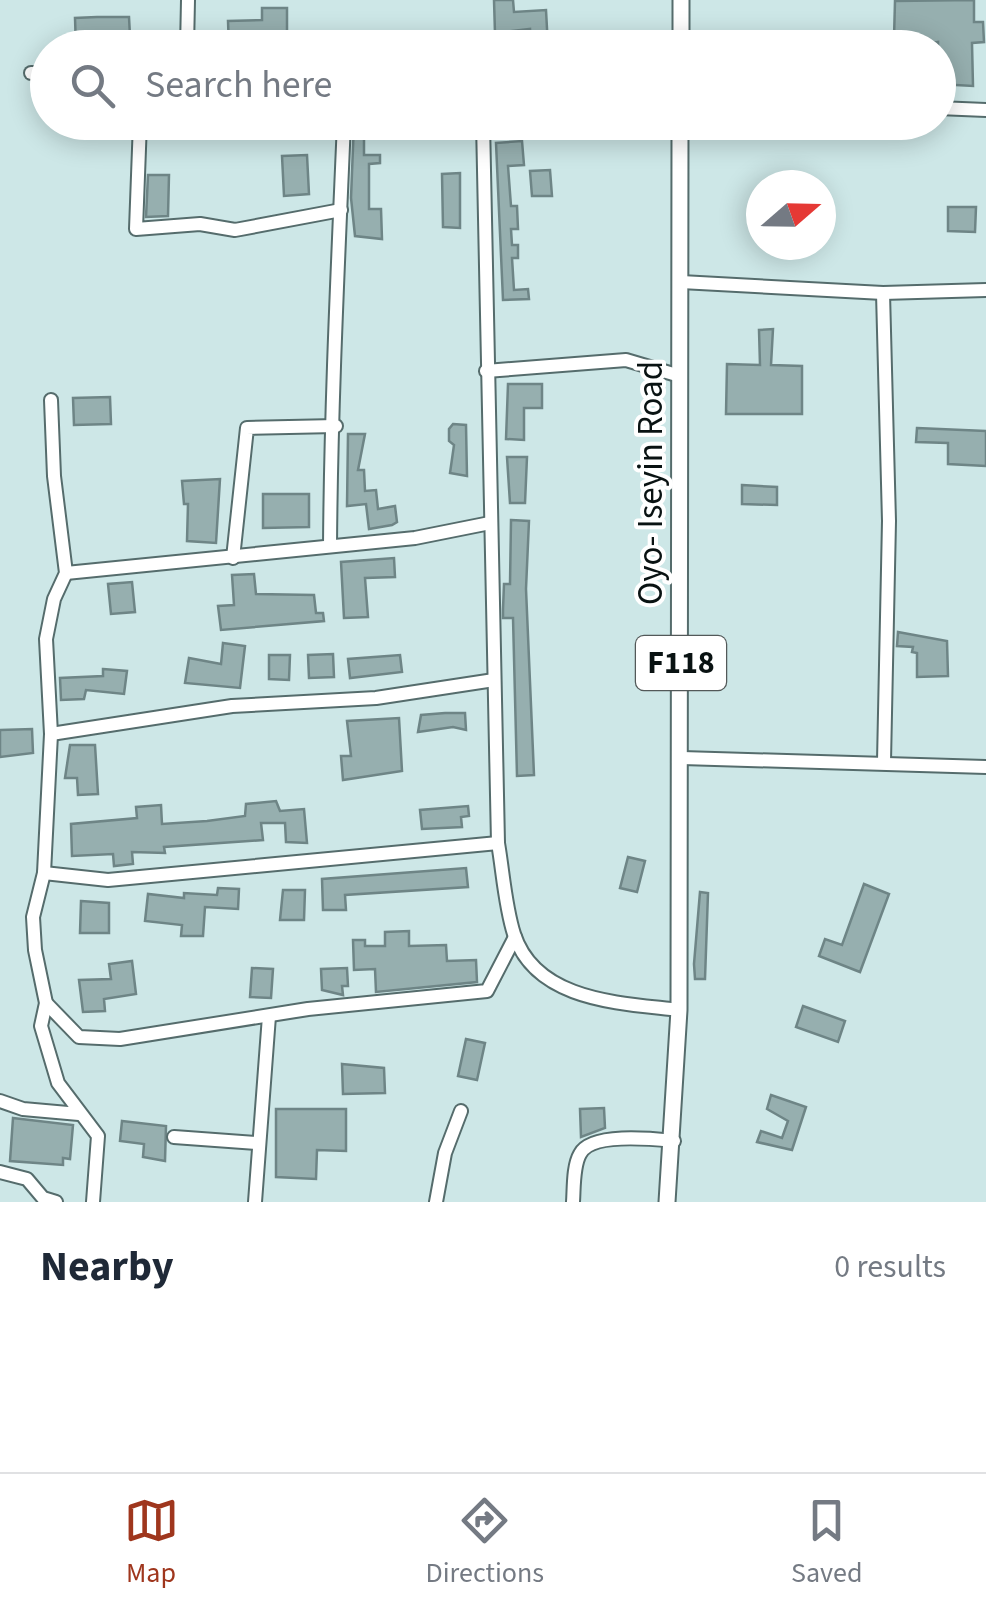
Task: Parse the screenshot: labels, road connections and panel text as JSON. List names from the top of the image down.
{
  "streets": {
    "main road": ["Oyo- Iseyin Road", "F118"]
  },
  "north": "right",
  "page": {
    "search": "Search here",
    "heading": ["Nearby", "0 results"],
    "nav": ["Map", "Directions", "Saved"]
  }
}
